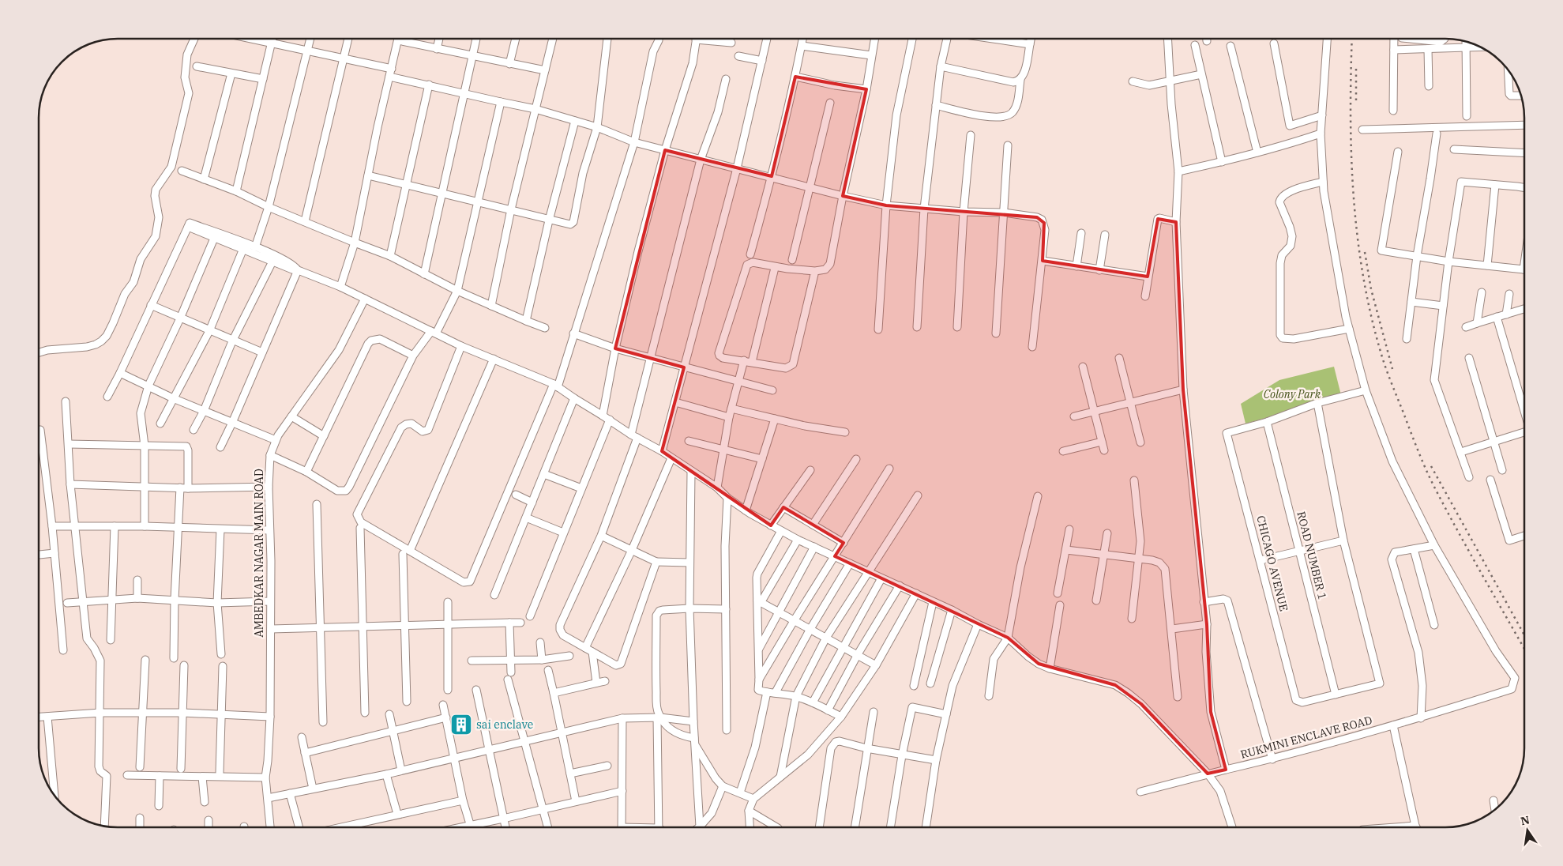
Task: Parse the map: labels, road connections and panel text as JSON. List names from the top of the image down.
{
  "streets": {
    "street": [
      "AMBEDKAR NAGAR MAIN ROAD",
      "ROAD NUMBER 1",
      "CHICAGO AVENUE",
      "RUKMINI ENCLAVE ROAD"
    ]
  },
  "crossings": [
    ["ROAD NUMBER 1", "CHICAGO AVENUE"]
  ],
  "parks": ["Colony Park"],
  "places": {
    "building": ["sai enclave"]
  },
  "north": "top"
}
